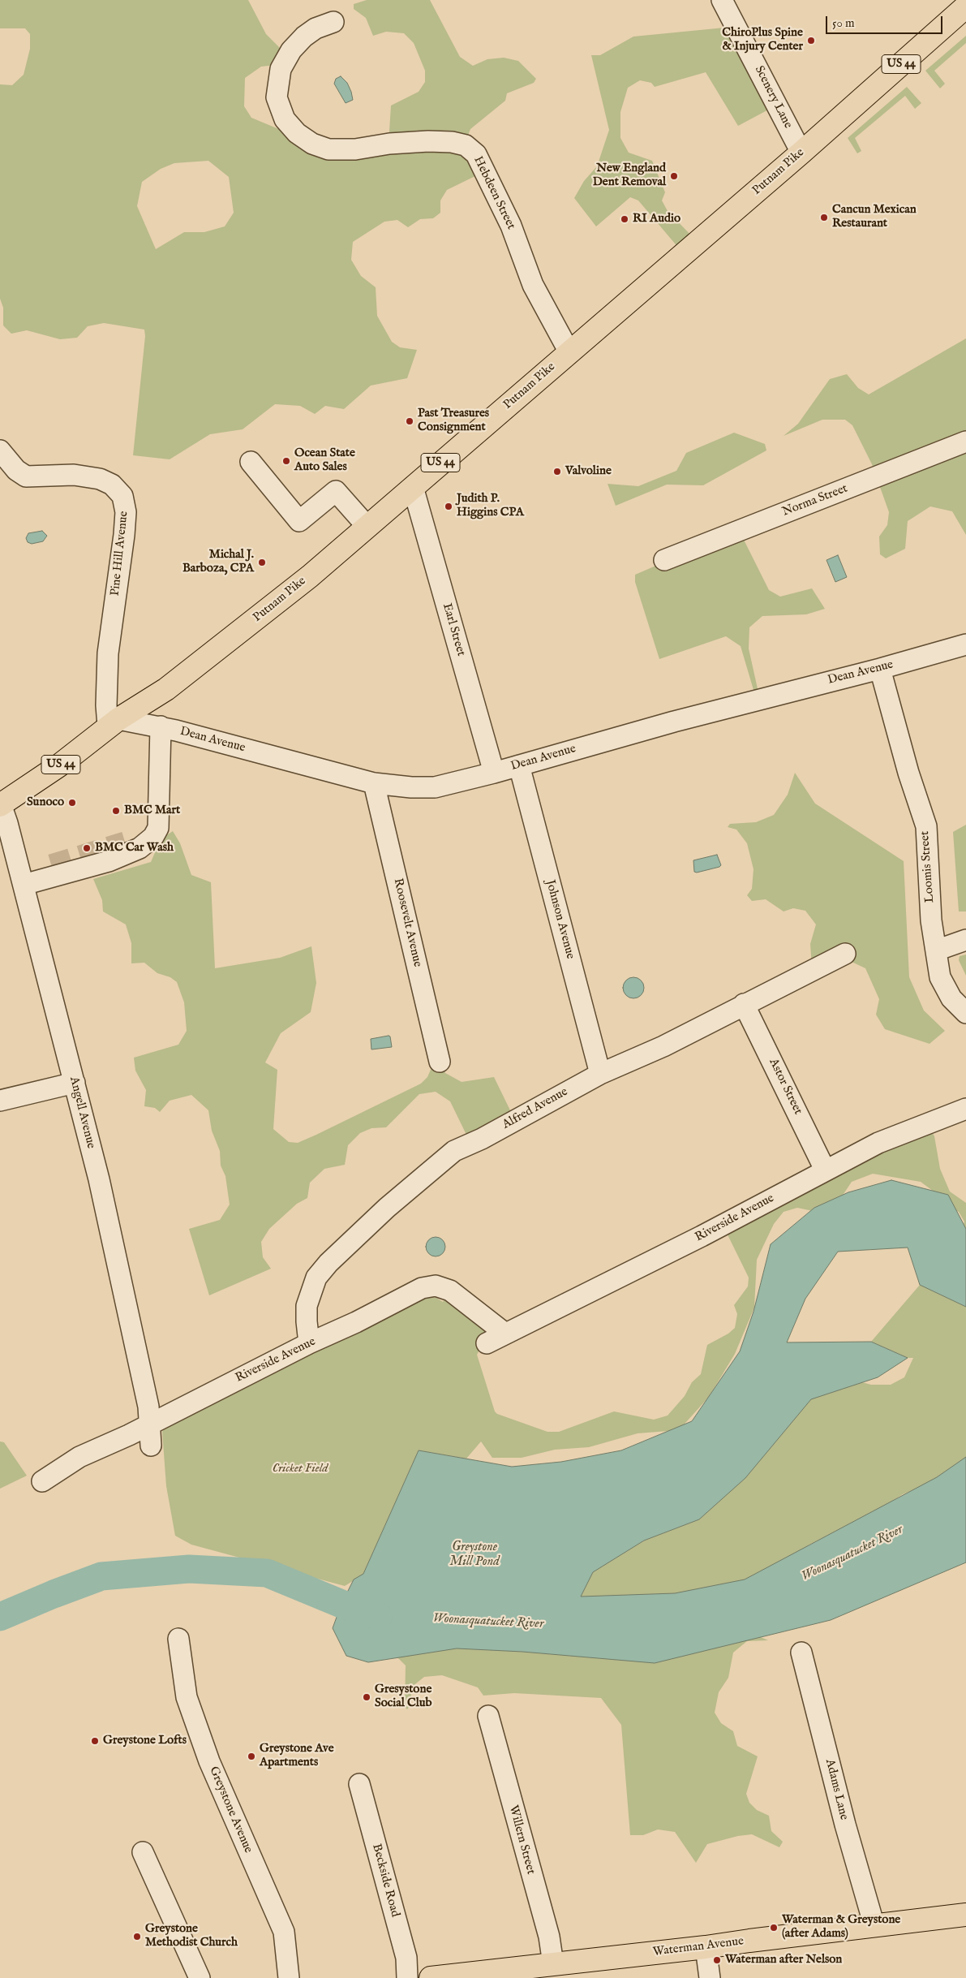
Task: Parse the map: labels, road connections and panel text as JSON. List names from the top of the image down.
{
  "streets": {
    "main road": ["US 44", "Putnam Pike", "Waterman Avenue"],
    "street": [
      "Scenery Lane",
      "Hebdeen Street",
      "Norma Street",
      "Pine Hill Avenue",
      "Earl Street",
      "Dean Avenue",
      "Loomis Street",
      "Johnson Avenue",
      "Roosevelt Avenue",
      "Astor Street",
      "Alfred Avenue",
      "Angell Avenue",
      "Riverside Avenue",
      "Adams Lane",
      "Greystone Avenue",
      "Willern Street",
      "Beckside Road"
    ]
  },
  "crossings": [
    ["Scenery Lane", "Putnam Pike"],
    ["Putnam Pike", "Hebdeen Street"],
    ["Putnam Pike", "Pine Hill Avenue"],
    ["Putnam Pike", "Earl Street"],
    ["Putnam Pike", "Dean Avenue"],
    ["Putnam Pike", "Angell Avenue"],
    ["Pine Hill Avenue", "Dean Avenue"],
    ["Earl Street", "Dean Avenue"],
    ["Dean Avenue", "Loomis Street"],
    ["Dean Avenue", "Johnson Avenue"],
    ["Dean Avenue", "Roosevelt Avenue"],
    ["Johnson Avenue", "Alfred Avenue"],
    ["Astor Street", "Alfred Avenue"],
    ["Astor Street", "Riverside Avenue"],
    ["Alfred Avenue", "Riverside Avenue"],
    ["Angell Avenue", "Riverside Avenue"],
    ["Adams Lane", "Waterman Avenue"],
    ["Willern Street", "Waterman Avenue"]
  ],
  "water": ["Greystone Mill Pond", "Woonasquatucket River"],
  "parks": ["Cricket Field"],
  "places": [
    "ChiroPlus Spine & Injury Center",
    "New England Dent Removal",
    "Cancun Mexican Restaurant",
    "RI Audio",
    "Past Treasures Consignment",
    "Ocean State Auto Sales",
    "Valvoline",
    "Judith P. Higgins CPA",
    "Michal J. Barboza, CPA",
    "Sunoco",
    "BMC Mart",
    "BMC Car Wash",
    "Gresystone Social Club",
    "Greystone Lofts",
    "Greystone Ave Apartments",
    "Waterman & Greystone (after Adams)",
    "Greystone Methodist Church",
    "Waterman after Nelson"
  ],
  "scale_bar": "50 m"
}
